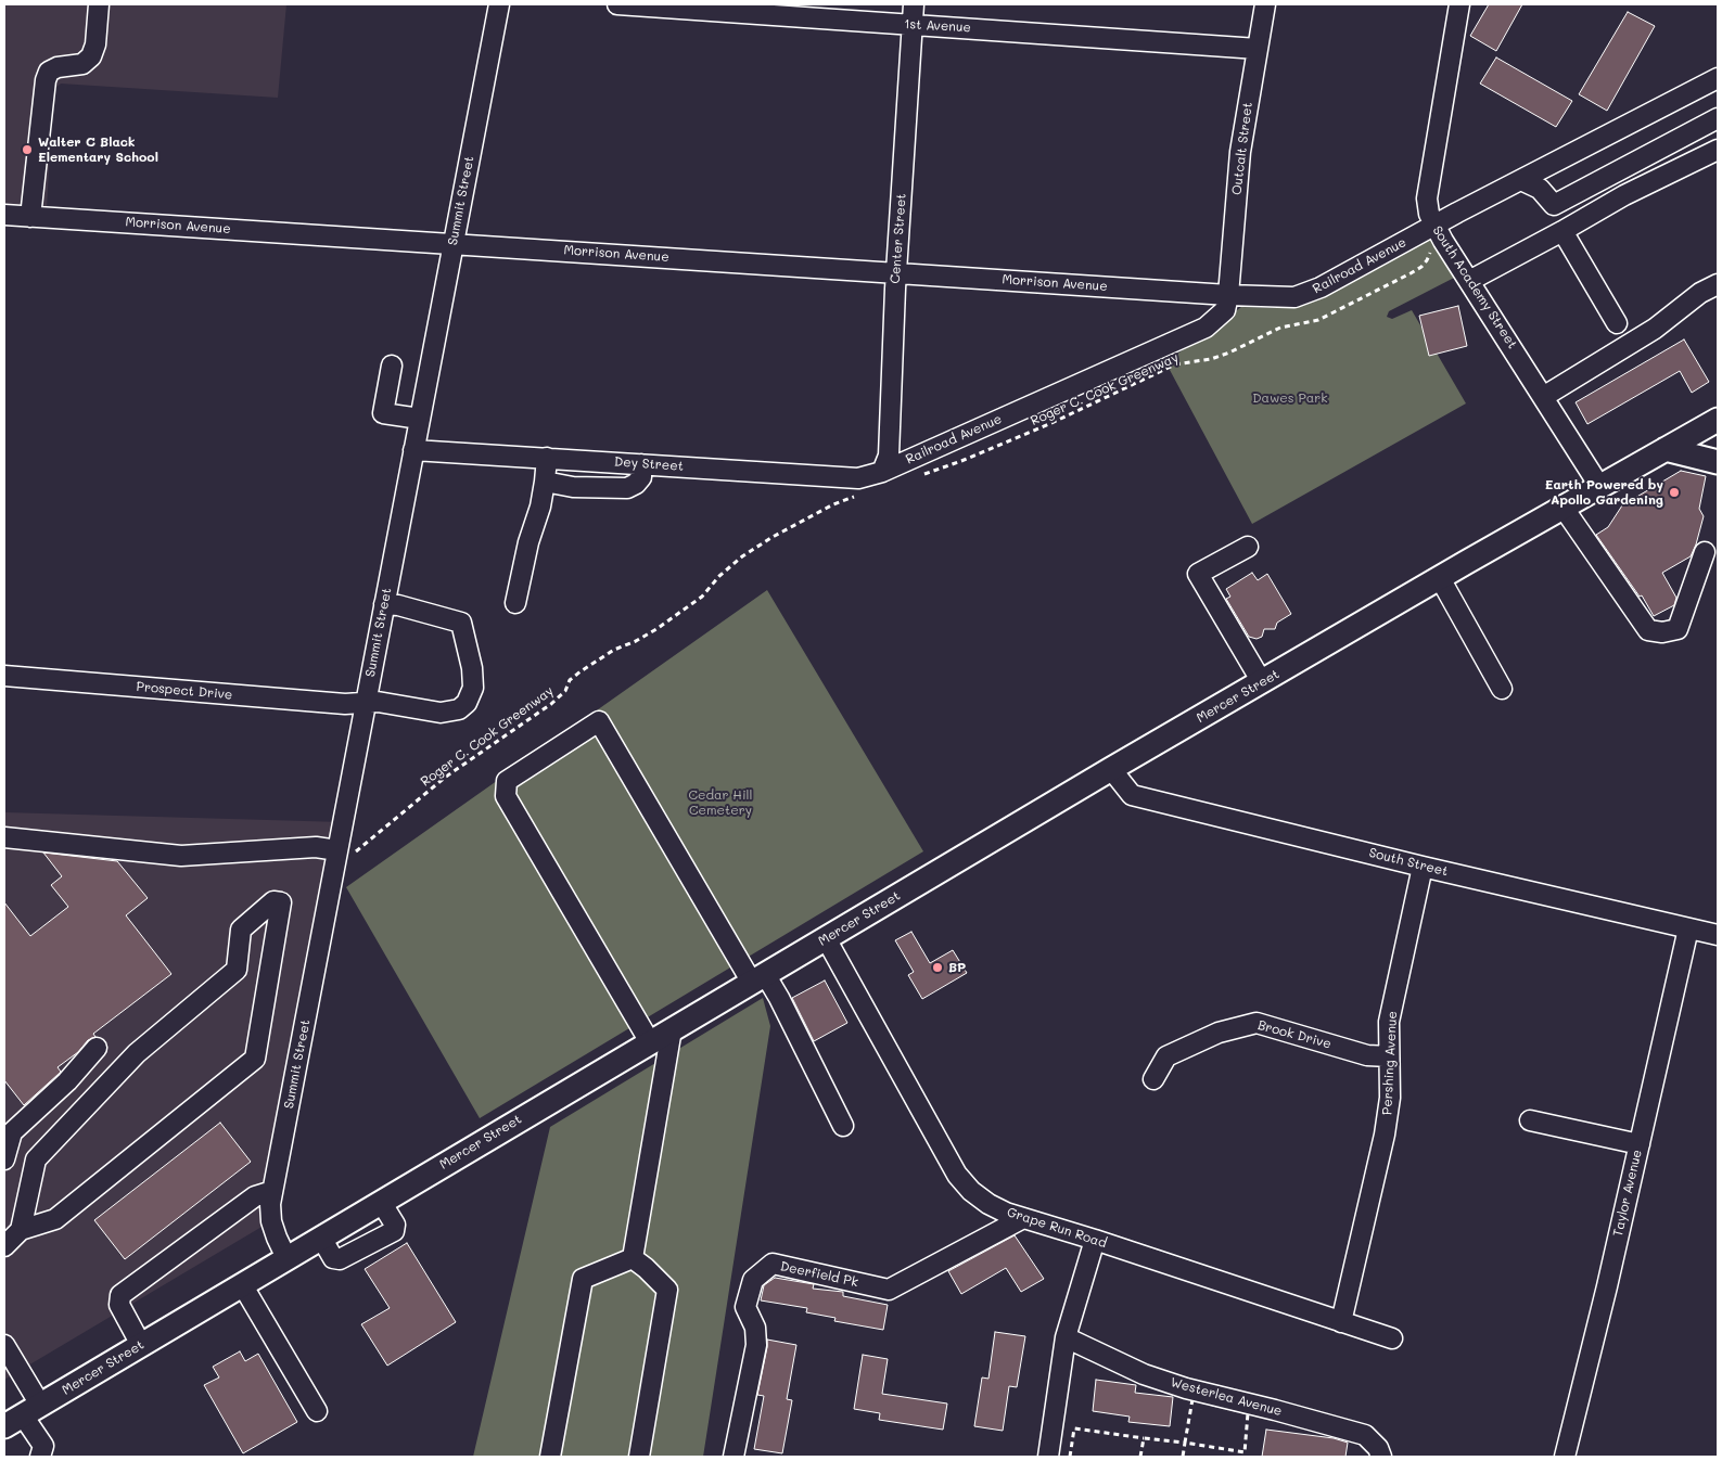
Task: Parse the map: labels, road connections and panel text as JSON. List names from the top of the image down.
{
  "streets": {
    "main road": ["Mercer Street"],
    "street": [
      "1st Avenue",
      "Outcalt Street",
      "Summit Street",
      "Morrison Avenue",
      "Center Street",
      "Railroad Avenue",
      "South Academy Street",
      "Dey Street",
      "Prospect Drive",
      "South Street",
      "Brook Drive",
      "Pershing Avenue",
      "Taylor Avenue",
      "Grape Run Road",
      "Deerfield Pk",
      "Westerlea Avenue"
    ],
    "path": ["Roger C. Cook Greenway"]
  },
  "crossings": [
    ["1st Avenue", "Outcalt Street"],
    ["1st Avenue", "Center Street"],
    ["Outcalt Street", "Morrison Avenue"],
    ["Outcalt Street", "Railroad Avenue"],
    ["Summit Street", "Morrison Avenue"],
    ["Summit Street", "Roger C. Cook Greenway"],
    ["Summit Street", "Dey Street"],
    ["Summit Street", "Prospect Drive"],
    ["Summit Street", "Mercer Street"],
    ["Morrison Avenue", "Center Street"],
    ["Morrison Avenue", "Railroad Avenue"],
    ["Center Street", "Railroad Avenue"],
    ["Center Street", "Dey Street"],
    ["Railroad Avenue", "South Academy Street"],
    ["Railroad Avenue", "Dey Street"],
    ["South Academy Street", "Mercer Street"],
    ["Mercer Street", "South Street"],
    ["Mercer Street", "Grape Run Road"],
    ["South Street", "Pershing Avenue"],
    ["South Street", "Taylor Avenue"],
    ["Brook Drive", "Pershing Avenue"],
    ["Pershing Avenue", "Grape Run Road"],
    ["Grape Run Road", "Deerfield Pk"]
  ],
  "parks": ["Dawes Park", "Cedar Hill Cemetery"],
  "places": ["Walter C Black Elementary School", "Earth Powered by Apollo Gardening", "BP"]
}
